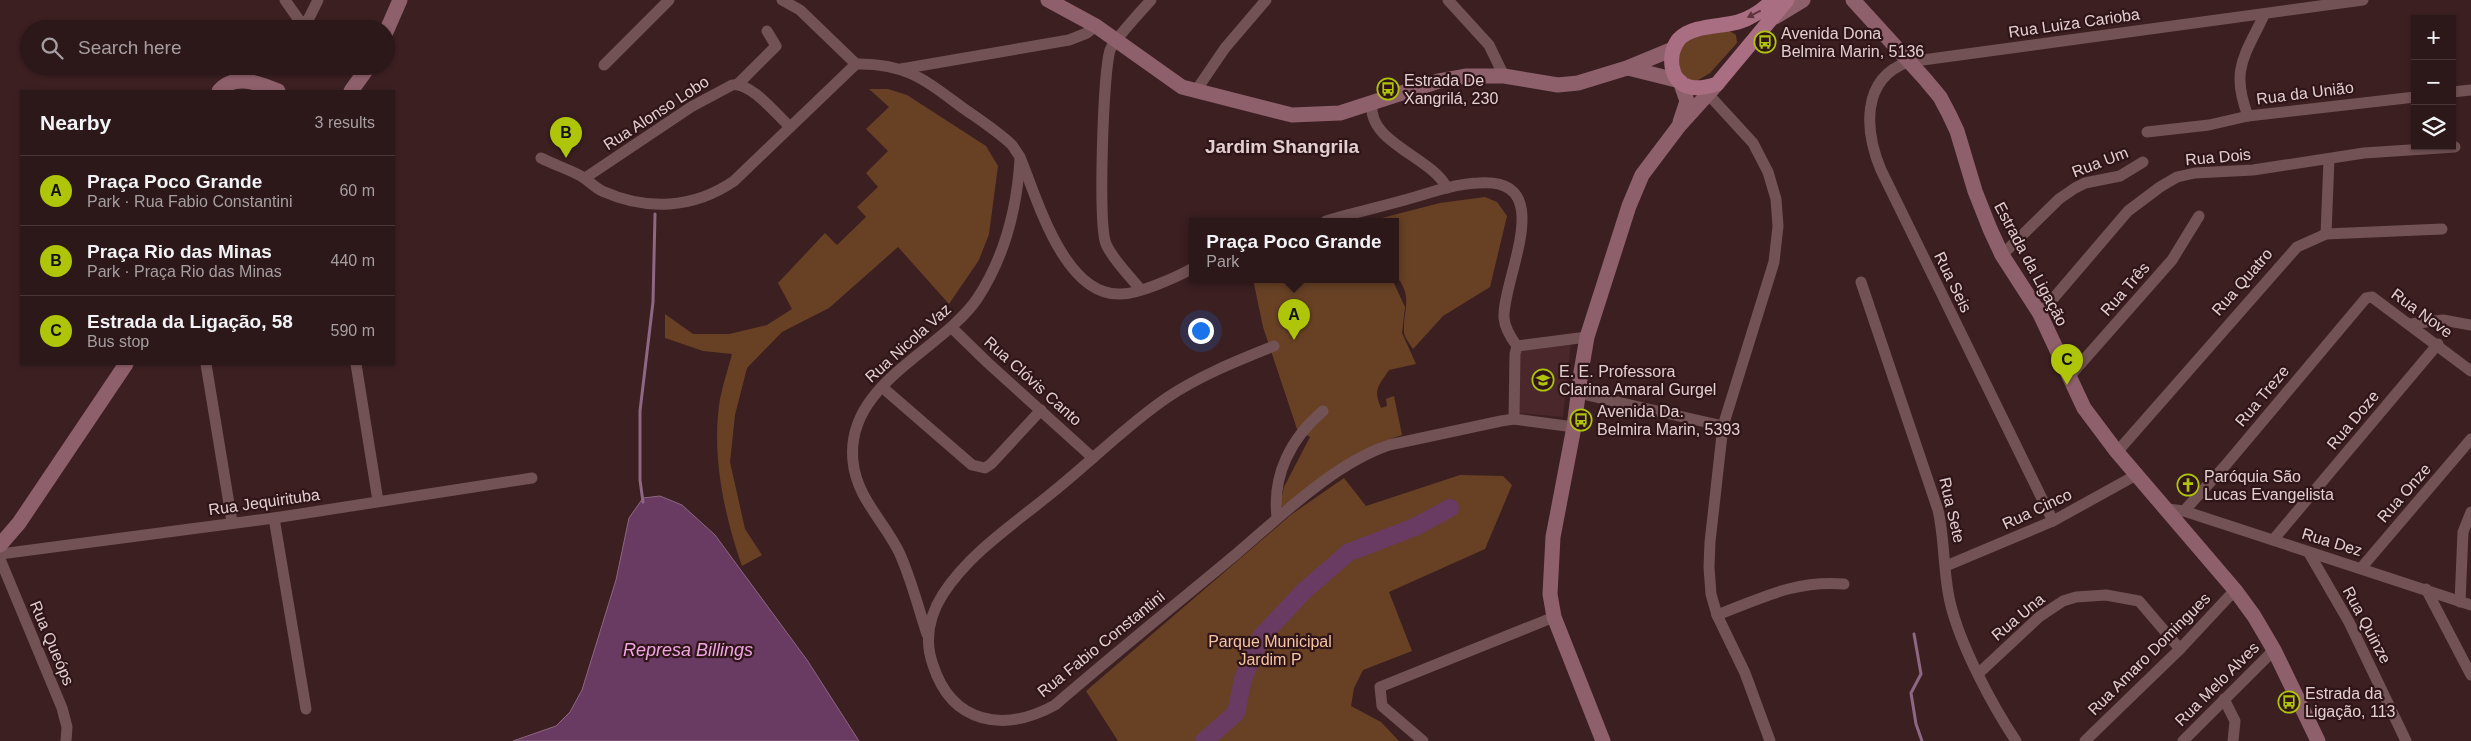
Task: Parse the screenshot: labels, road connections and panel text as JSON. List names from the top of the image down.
{
  "streets": {
    "main road": ["Estrada da Ligação"],
    "street": [
      "Rua Luiza Carioba",
      "Rua da União",
      "Rua Alonso Lobo",
      "Rua Dois",
      "Rua Um",
      "Rua Seis",
      "Rua Quatro",
      "Rua Três",
      "Rua Nove",
      "Rua Nicola Vaz",
      "Rua Clóvis Canto",
      "Rua Treze",
      "Rua Doze",
      "Rua Onze",
      "Rua Jequirituba",
      "Rua Cinco",
      "Rua Sete",
      "Rua Dez",
      "Rua Una",
      "Rua Quinze",
      "Rua Queóps",
      "Rua Fabio Constantini",
      "Rua Amaro Domingues",
      "Rua Melo Alves"
    ]
  },
  "crossings": [
    ["Rua Luiza Carioba", "Rua da União"],
    ["Rua Luiza Carioba", "Estrada da Ligação"],
    ["Rua Luiza Carioba", "Rua Seis"],
    ["Rua Dois", "Estrada da Ligação"],
    ["Rua Um", "Estrada da Ligação"],
    ["Estrada da Ligação", "Rua Seis"],
    ["Estrada da Ligação", "Rua Quatro"],
    ["Estrada da Ligação", "Rua Três"],
    ["Estrada da Ligação", "Rua Cinco"],
    ["Estrada da Ligação", "Rua Amaro Domingues"],
    ["Estrada da Ligação", "Rua Melo Alves"],
    ["Rua Seis", "Rua Cinco"],
    ["Rua Nove", "Rua Treze"],
    ["Rua Nove", "Rua Doze"],
    ["Rua Nicola Vaz", "Rua Clóvis Canto"],
    ["Rua Nicola Vaz", "Rua Fabio Constantini"],
    ["Rua Treze", "Rua Dez"],
    ["Rua Doze", "Rua Dez"],
    ["Rua Onze", "Rua Dez"],
    ["Rua Jequirituba", "Rua Queóps"],
    ["Rua Cinco", "Rua Sete"],
    ["Rua Sete", "Rua Una"],
    ["Rua Dez", "Rua Quinze"],
    ["Rua Una", "Rua Amaro Domingues"]
  ],
  "districts": ["Jardim Shangrila"],
  "water": ["Represa Billings"],
  "parks": ["Parque Municipal Jardim P"],
  "places": {
    "bus stop": [
      "Avenida Dona Belmira Marin, 5136",
      "Estrada De Xangrilá, 230",
      "Avenida Da. Belmira Marin, 5393",
      "Estrada da Ligação, 113"
    ],
    "school or university": ["E. E. Professora Clarina Amaral Gurgel"],
    "church": ["Paróquia São Lucas Evangelista"]
  },
  "page": {
    "map_buttons": ["+", "−"],
    "search": "Search here",
    "heading": ["Nearby", "3 results"],
    "pins": ["B", "A", "C"],
    "list": [
      {
        "mark": "A",
        "name": "Praça Poco Grande",
        "note": "Park · Rua Fabio Constantini",
        "value": "60 m"
      },
      {
        "mark": "B",
        "name": "Praça Rio das Minas",
        "note": "Park · Praça Rio das Minas",
        "value": "440 m"
      },
      {
        "mark": "C",
        "name": "Estrada da Ligação, 58",
        "note": "Bus stop",
        "value": "590 m"
      }
    ],
    "popup": ["Praça Poco Grande", "Park"]
  }
}
